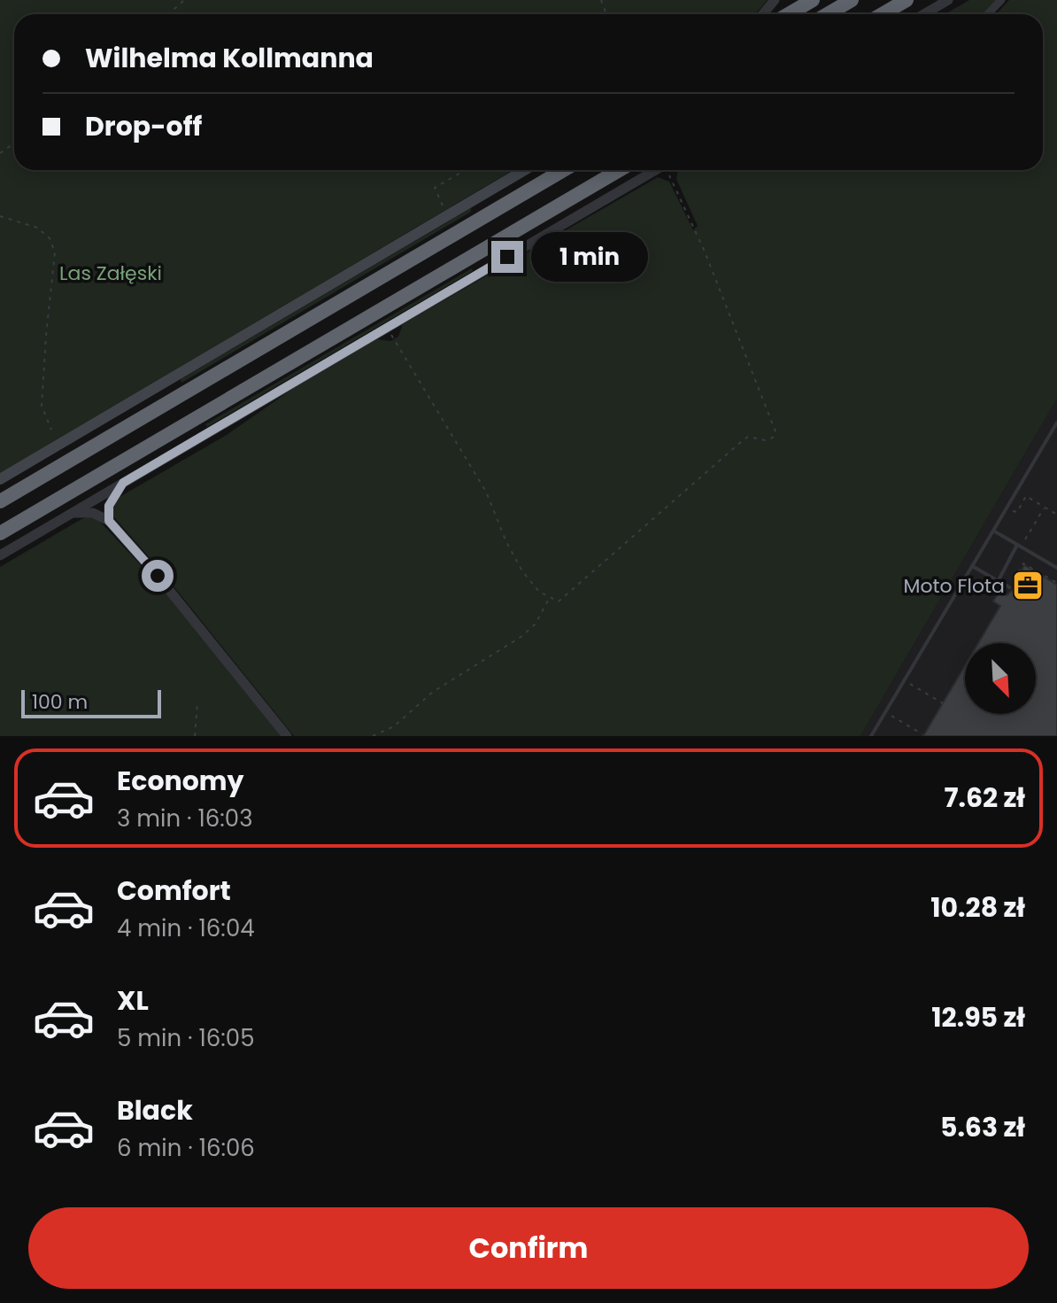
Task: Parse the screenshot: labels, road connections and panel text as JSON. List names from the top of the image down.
{
  "parks": ["Las Załęski"],
  "places": {
    "office": ["Moto Flota"]
  },
  "scale_bar": "100 m",
  "north": "bottom right",
  "page": {
    "banner": ["Wilhelma Kollmanna", "Drop-off"],
    "bubble": "1 min",
    "scale": "100 m",
    "list": [
      {
        "name": "Economy",
        "note": "3 min · 16:03",
        "value": "7.62 zł"
      },
      {
        "name": "Comfort",
        "note": "4 min · 16:04",
        "value": "10.28 zł"
      },
      {
        "name": "XL",
        "note": "5 min · 16:05",
        "value": "12.95 zł"
      },
      {
        "name": "Black",
        "note": "6 min · 16:06",
        "value": "5.63 zł"
      }
    ],
    "buttons": "Confirm"
  }
}
